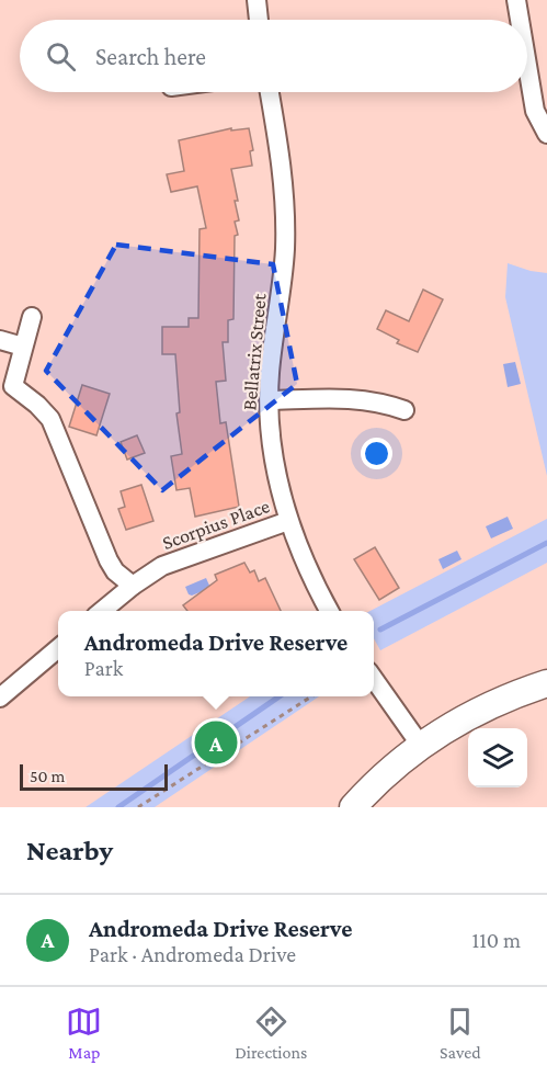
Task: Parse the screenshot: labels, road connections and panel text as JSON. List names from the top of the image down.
{
  "streets": {
    "street": ["Bellatrix Street", "Scorpius Place"]
  },
  "crossings": [
    ["Bellatrix Street", "Scorpius Place"]
  ],
  "scale_bar": "50 m",
  "page": {
    "search": "Search here",
    "popup": ["Andromeda Drive Reserve", "Park"],
    "pins": "A",
    "scale": "50 m",
    "heading": "Nearby",
    "list": [
      {
        "mark": "A",
        "name": "Andromeda Drive Reserve",
        "note": "Park · Andromeda Drive",
        "value": "110 m"
      }
    ],
    "nav": ["Map", "Directions", "Saved"]
  }
}
